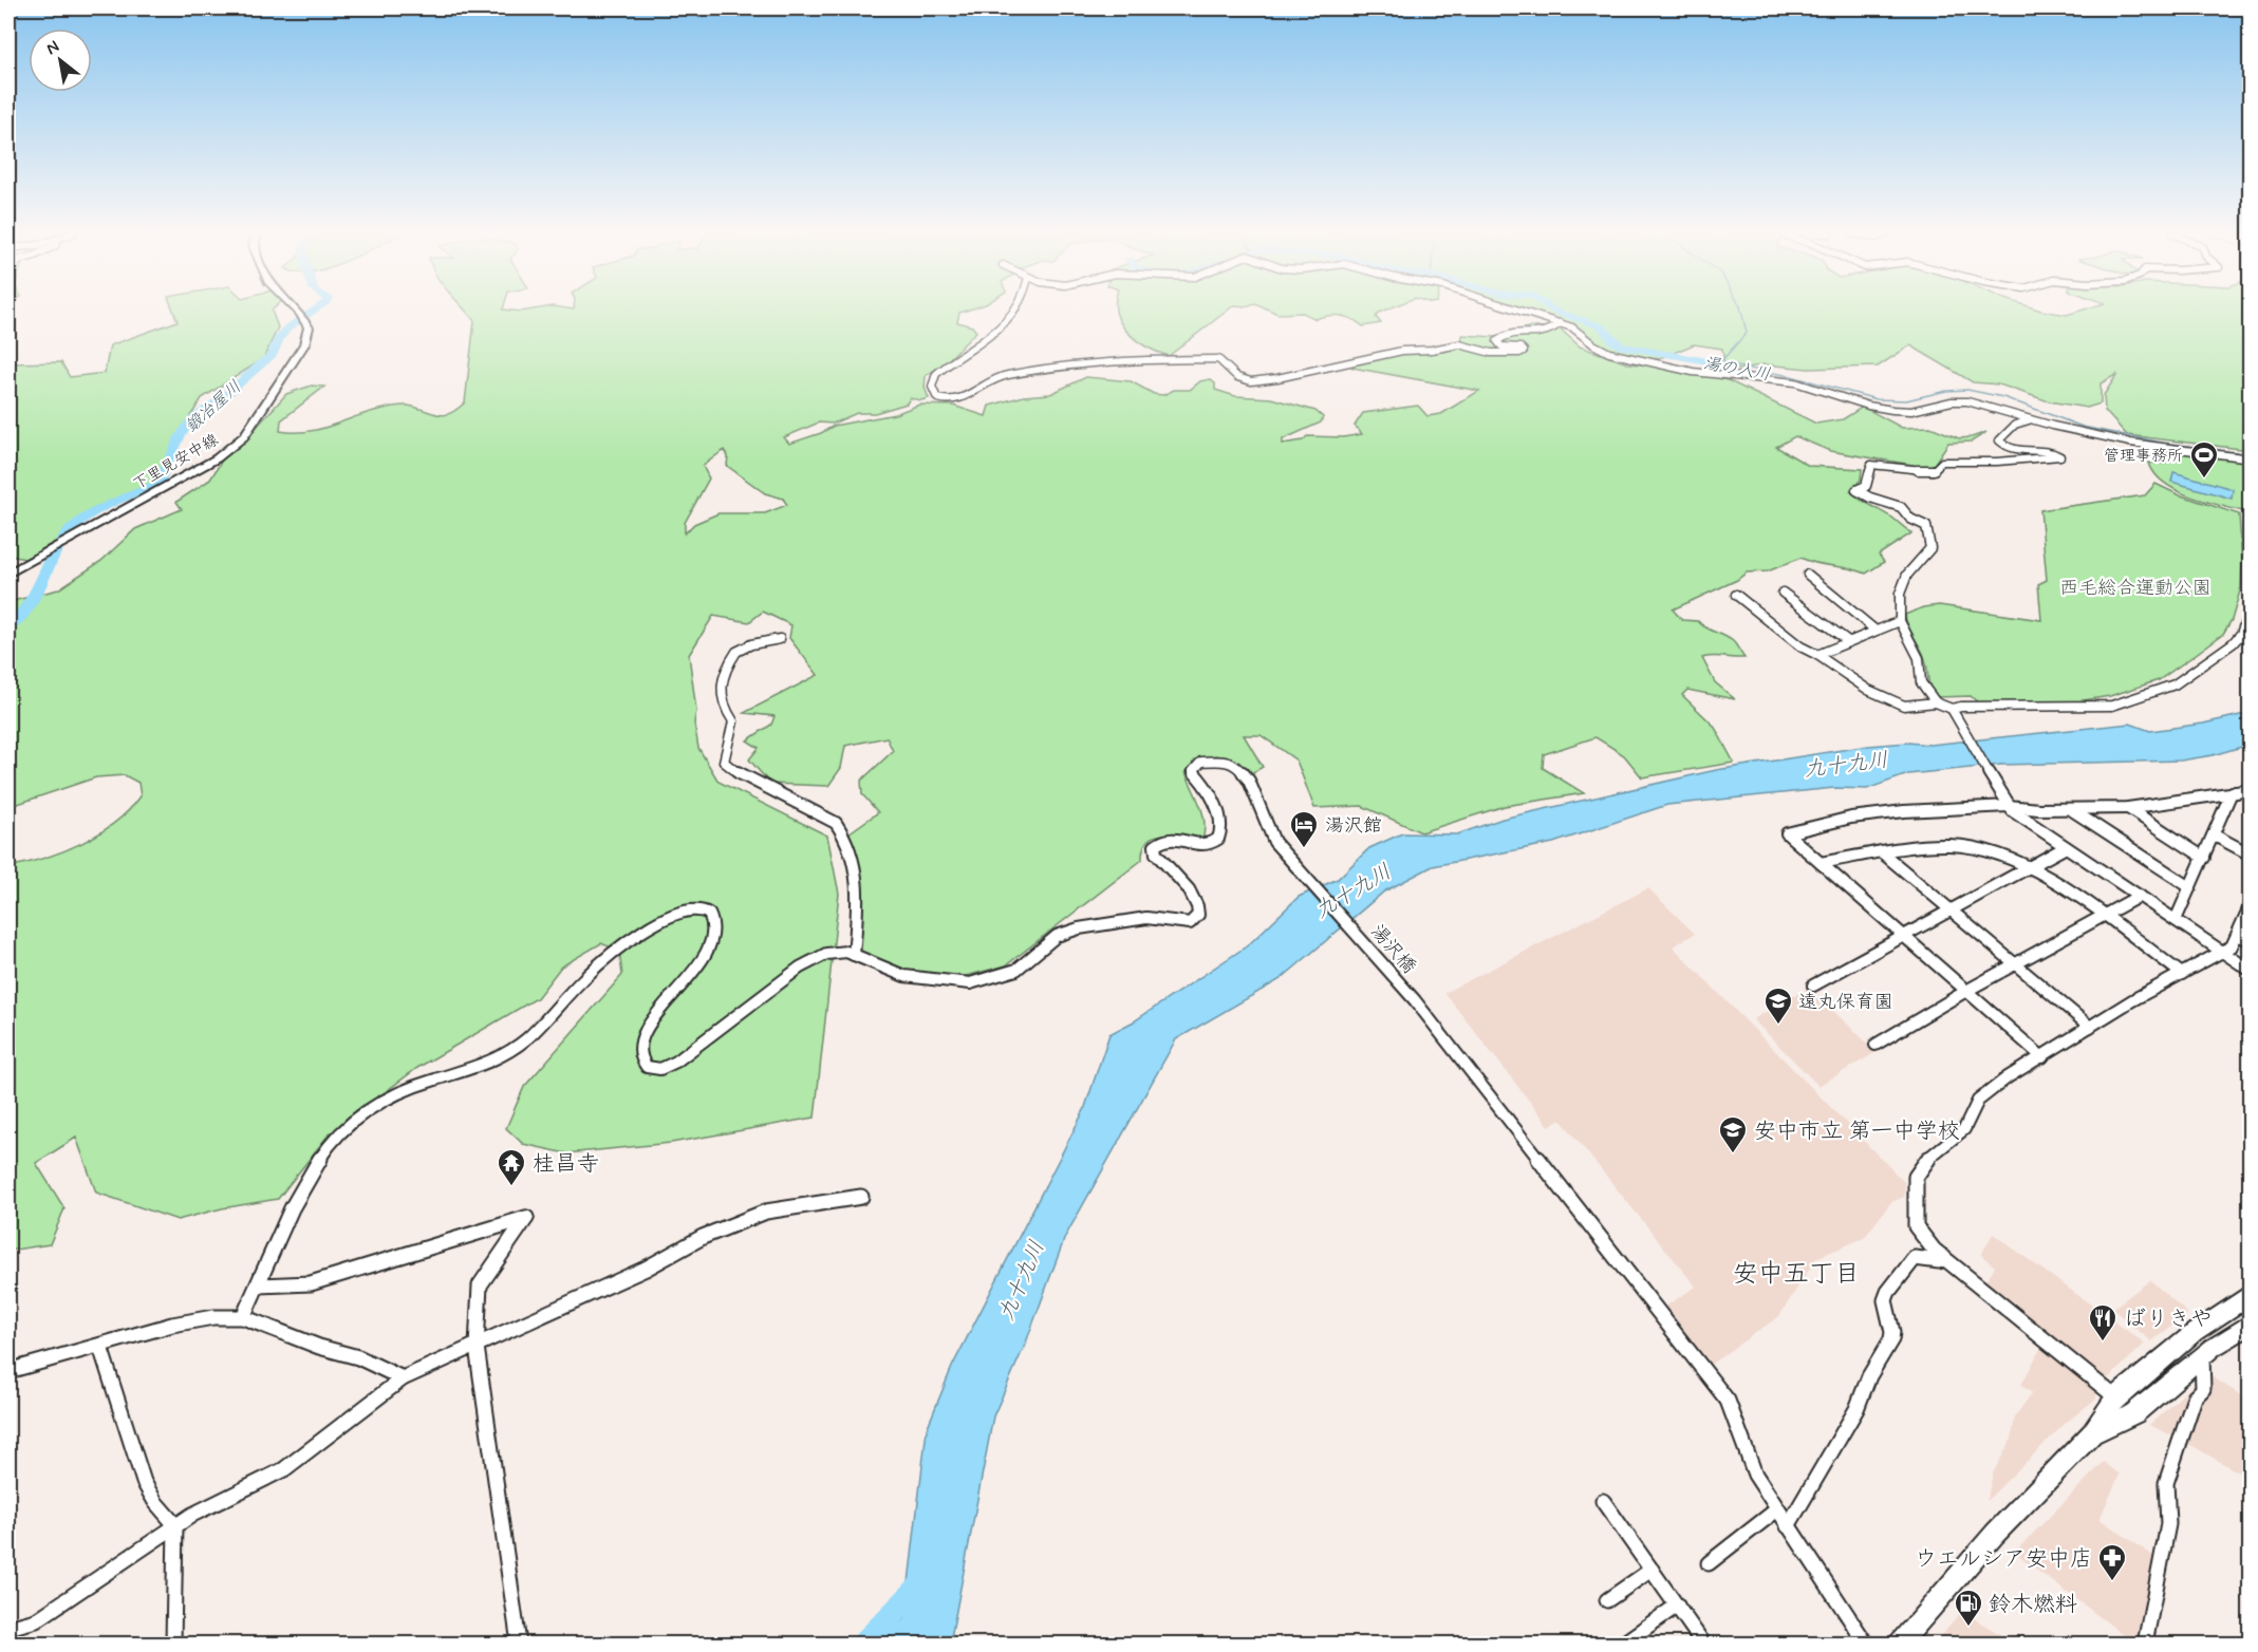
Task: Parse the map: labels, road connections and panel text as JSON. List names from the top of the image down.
{
  "streets": {
    "main road": ["下里見安中線"],
    "street": ["湯沢橋"]
  },
  "districts": ["安中五丁目"],
  "water": ["湯の入川", "鍛冶屋川", "九十九川"],
  "parks": ["西毛総合運動公園"],
  "places": {
    "sports": ["管理事務所"],
    "hotel": ["湯沢館"],
    "school or university": ["遠丸保育園", "安中市立 第一中学校"],
    "temple": ["桂昌寺"],
    "restaurant": ["ばりきや"],
    "pharmacy": ["ウエルシア安中店"],
    "fuel station": ["鈴木燃料"]
  },
  "north": "top left"
}
